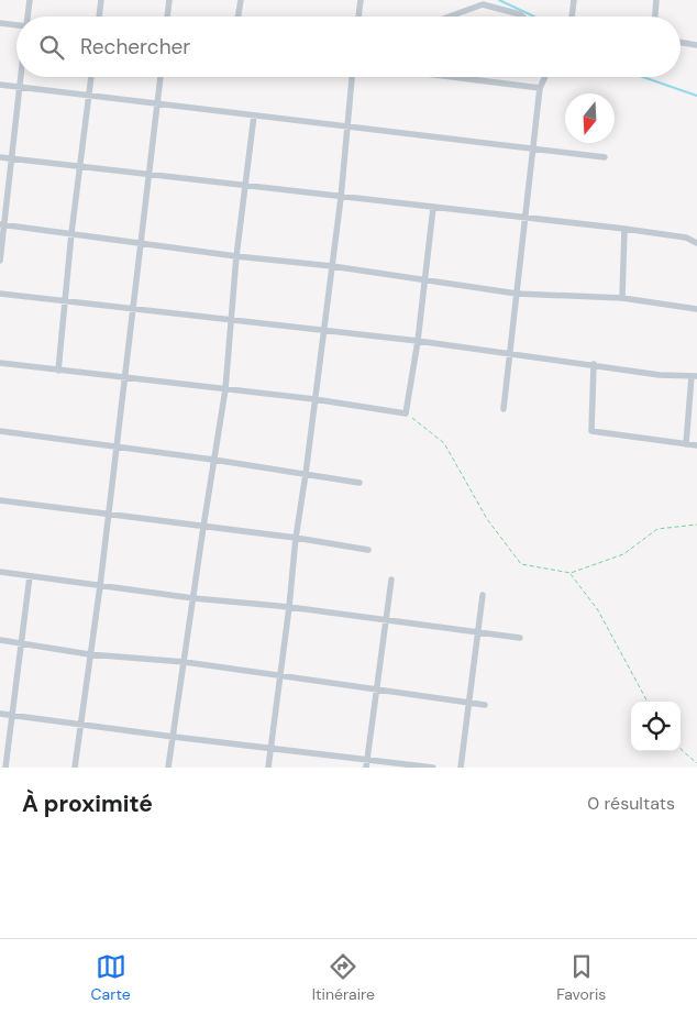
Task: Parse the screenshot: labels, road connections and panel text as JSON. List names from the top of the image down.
{
  "north": "bottom",
  "page": {
    "search": "Rechercher",
    "heading": ["À proximité", "0 résultats"],
    "nav": ["Carte", "Itinéraire", "Favoris"]
  }
}
